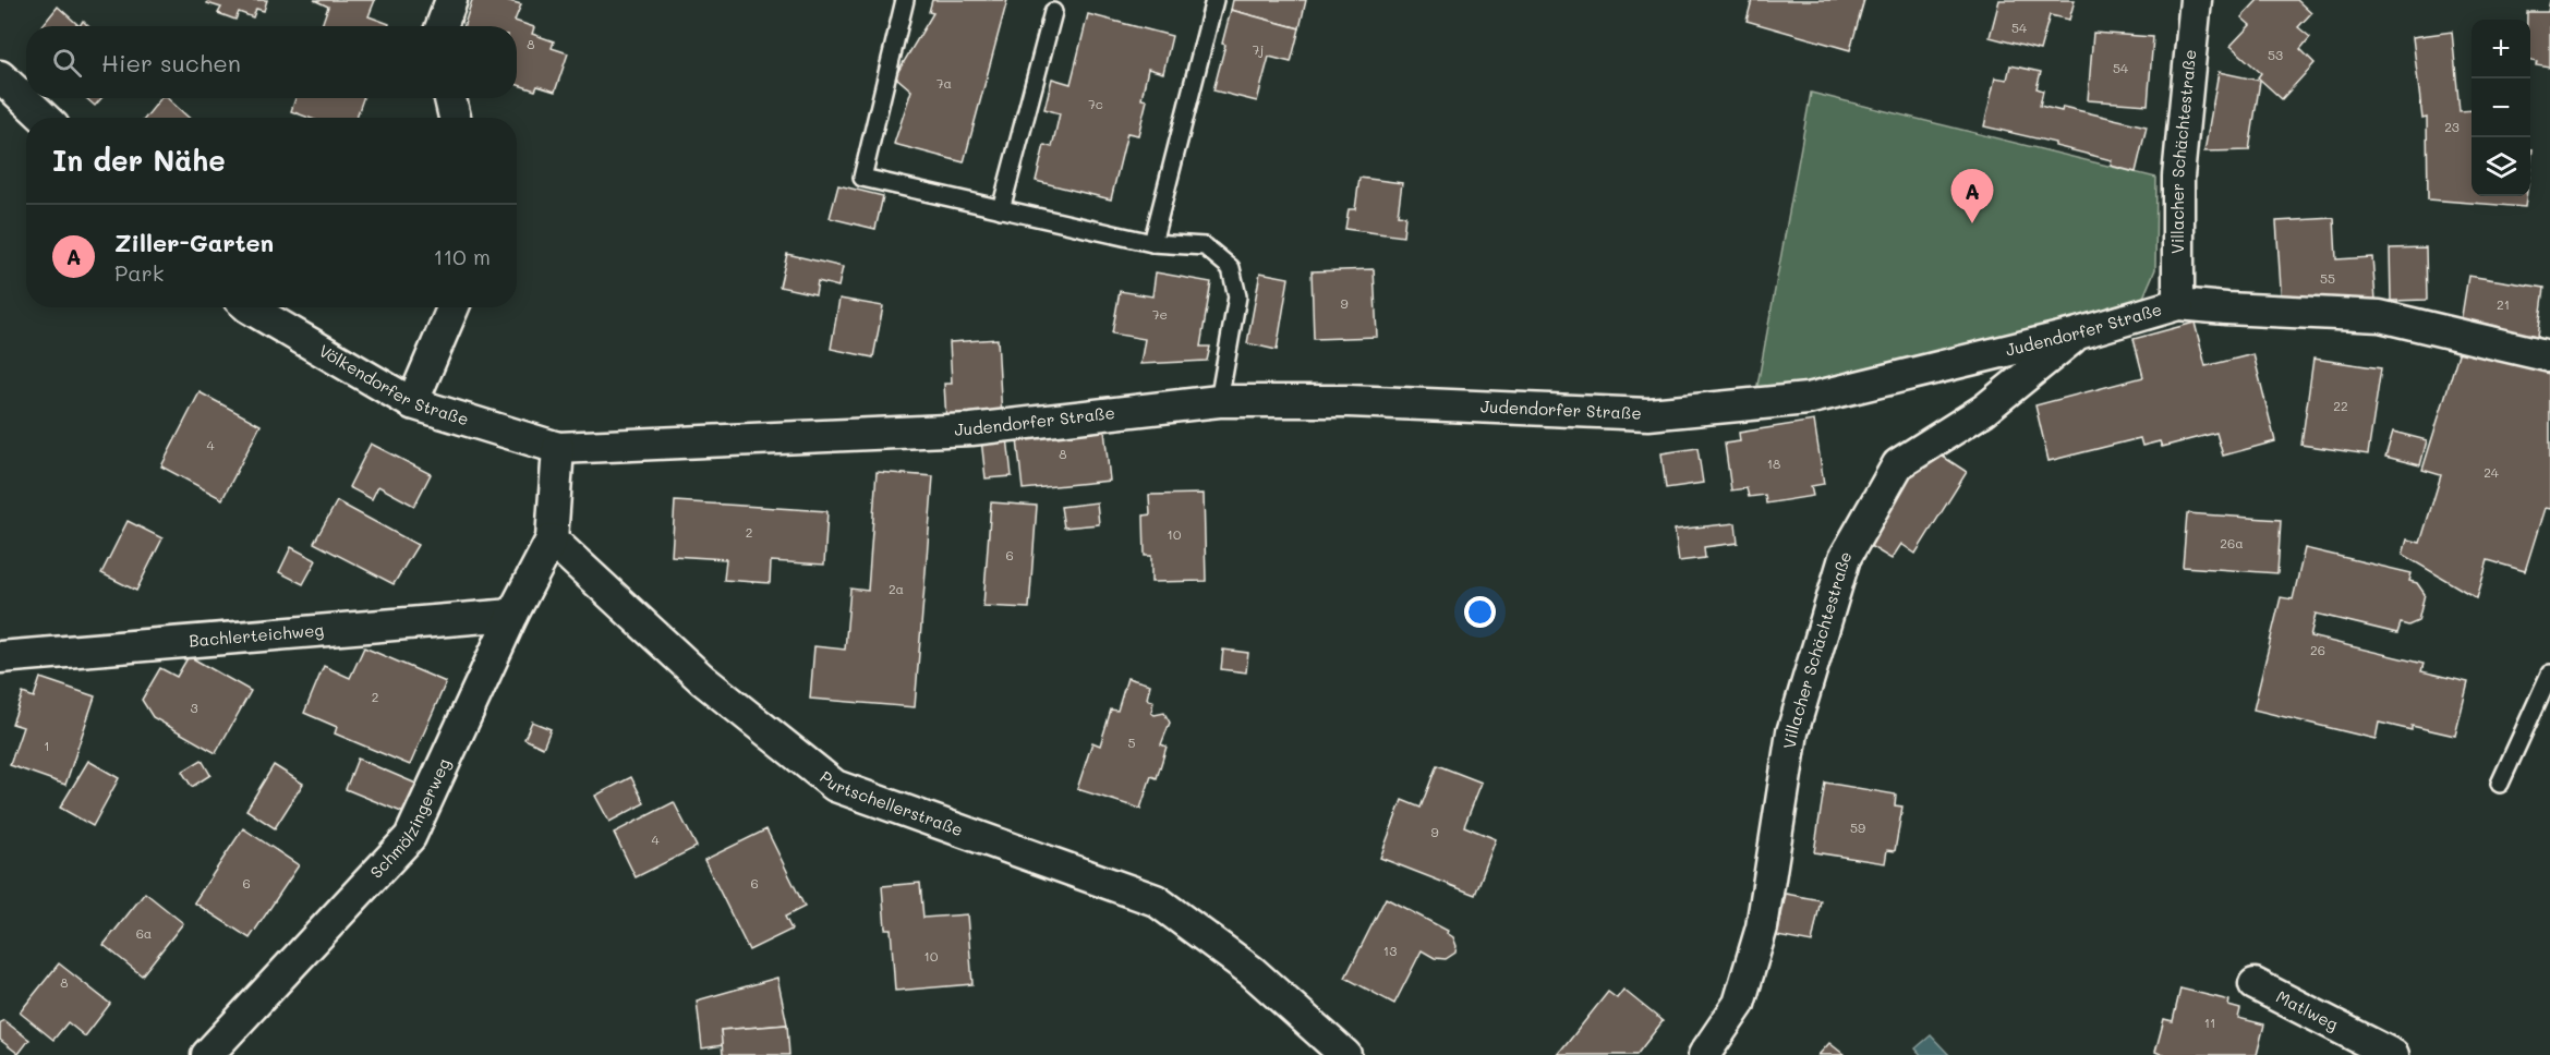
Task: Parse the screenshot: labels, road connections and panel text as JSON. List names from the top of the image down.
{
  "streets": {
    "street": [
      "Villacher Schächtestraße",
      "Judendorfer Straße",
      "Völkendorfer Straße",
      "Bachlerteichweg",
      "Purtschellerstraße",
      "Schmölzingerweg",
      "Matlweg"
    ]
  },
  "crossings": [
    ["Villacher Schächtestraße", "Judendorfer Straße"],
    ["Judendorfer Straße", "Völkendorfer Straße"],
    ["Bachlerteichweg", "Schmölzingerweg"],
    ["Purtschellerstraße", "Schmölzingerweg"]
  ],
  "house_numbers": [
    "54",
    "8",
    "7j",
    "53",
    "54",
    "7a",
    "7c",
    "23",
    "55",
    "9",
    "21",
    "7e",
    "22",
    "4",
    "8",
    "18",
    "24",
    "2",
    "10",
    "26a",
    "6",
    "2a",
    "26",
    "2",
    "3",
    "5",
    "1",
    "59",
    "9",
    "4",
    "6",
    "6",
    "6a",
    "13",
    "10",
    "8",
    "11"
  ],
  "page": {
    "map_buttons": ["+", "−"],
    "search": "Hier suchen",
    "heading": "In der Nähe",
    "pins": "A",
    "list": [
      {
        "mark": "A",
        "name": "Ziller-Garten",
        "note": "Park",
        "value": "110 m"
      }
    ]
  }
}
